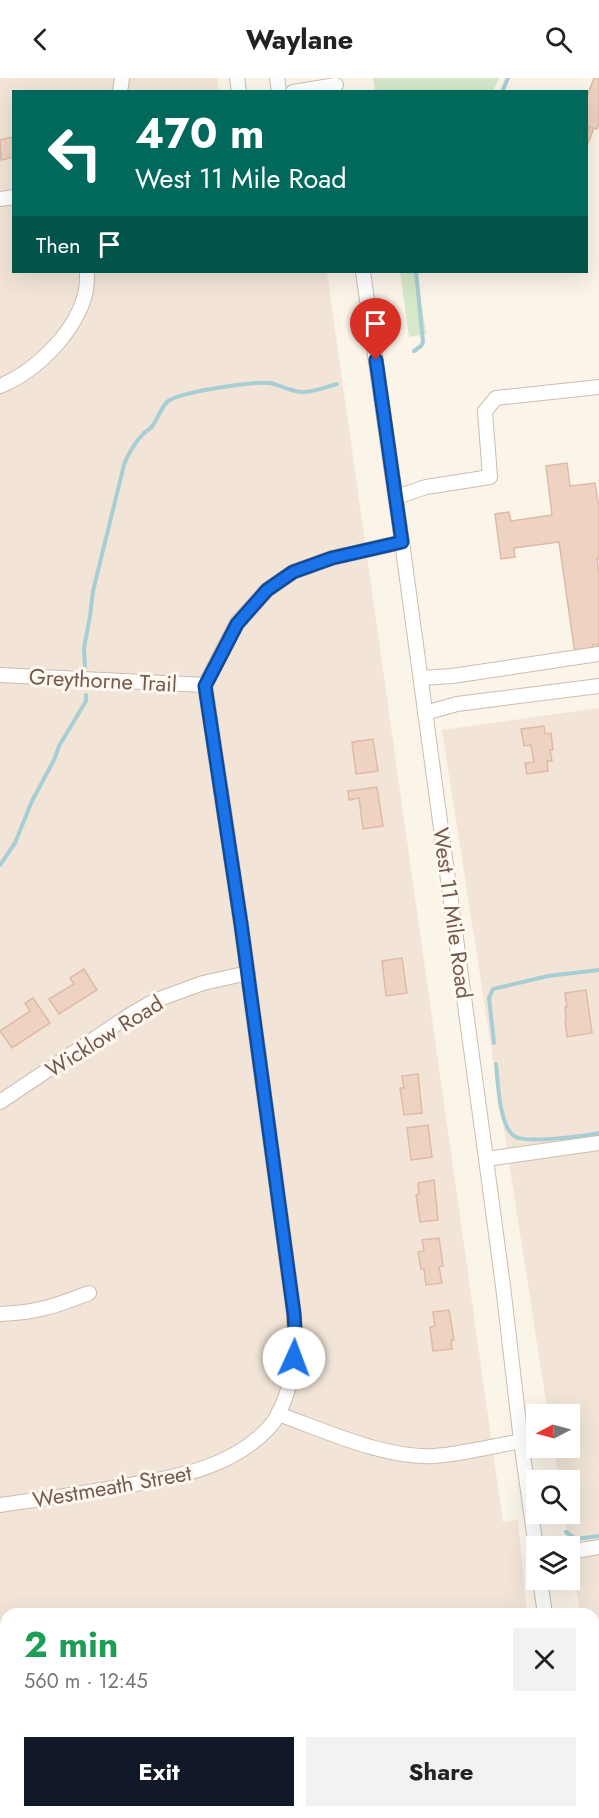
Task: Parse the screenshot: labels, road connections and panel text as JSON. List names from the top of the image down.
{
  "streets": {
    "street": [
      "Greythorne Trail",
      "West 11 Mile Road",
      "Wicklow Road",
      "Westmeath Street"
    ]
  },
  "crossings": [
    ["Greythorne Trail", "Westmeath Street"],
    ["Wicklow Road", "Westmeath Street"]
  ],
  "north": "left",
  "page": {
    "header": "Waylane",
    "turn": ["470 m", "West 11 Mile Road"],
    "then": "Then",
    "heading": ["2 min", "560 m · 12:45"],
    "buttons": ["Exit", "Share"]
  }
}
